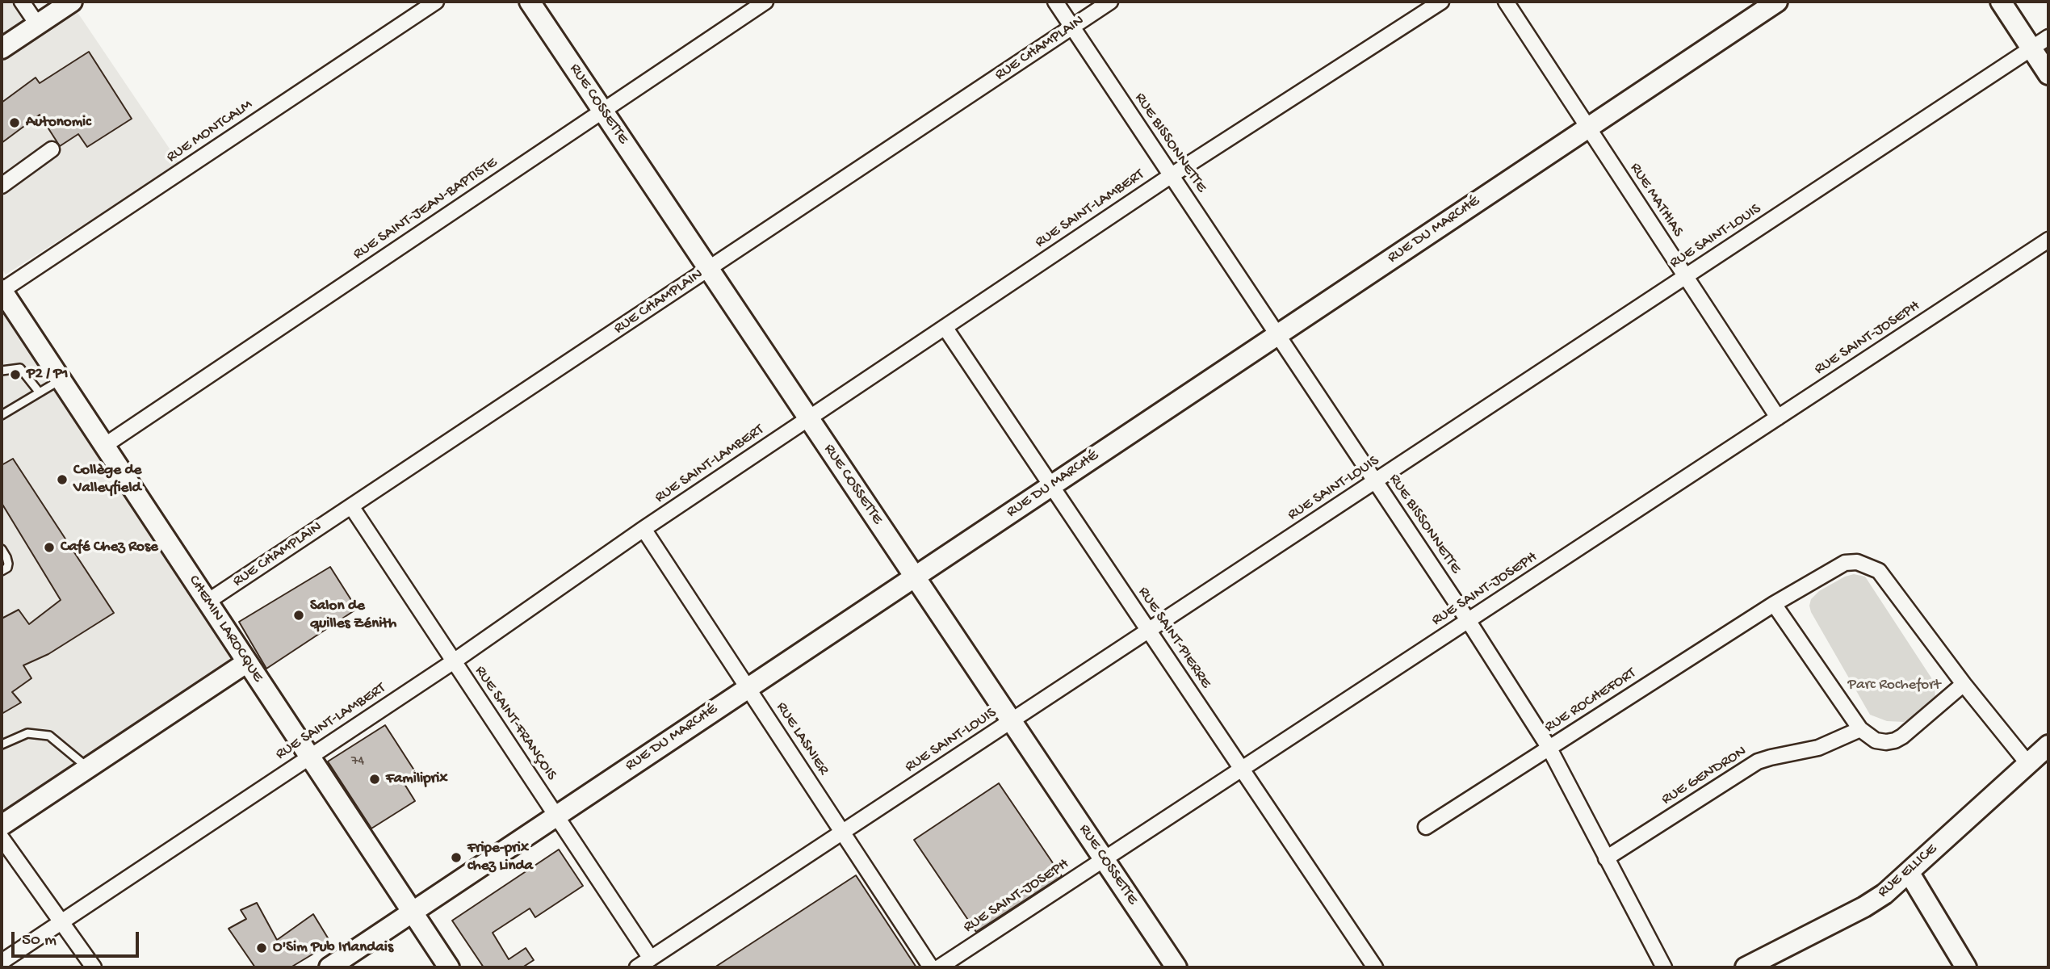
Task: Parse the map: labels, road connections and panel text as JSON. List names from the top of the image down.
{
  "streets": {
    "street": [
      "RUE CHAMPLAIN",
      "RUE COSSETTE",
      "RUE MONTCALM",
      "RUE BISSONNETTE",
      "RUE MATHIAS",
      "RUE SAINT-JEAN-BAPTISTE",
      "RUE SAINT-LAMBERT",
      "RUE DU MARCHÉ",
      "RUE SAINT-LOUIS",
      "RUE SAINT-JOSEPH",
      "CHEMIN LAROCQUE",
      "RUE SAINT-PIERRE",
      "RUE ROCHEFORT",
      "RUE SAINT-FRANÇOIS",
      "RUE LASNIER",
      "RUE GENDRON",
      "RUE ELLICE"
    ]
  },
  "crossings": [
    ["RUE CHAMPLAIN", "RUE COSSETTE"],
    ["RUE CHAMPLAIN", "RUE BISSONNETTE"],
    ["RUE CHAMPLAIN", "CHEMIN LAROCQUE"],
    ["RUE CHAMPLAIN", "RUE SAINT-FRANÇOIS"],
    ["RUE COSSETTE", "RUE SAINT-JEAN-BAPTISTE"],
    ["RUE COSSETTE", "RUE SAINT-LAMBERT"],
    ["RUE COSSETTE", "RUE DU MARCHÉ"],
    ["RUE COSSETTE", "RUE SAINT-LOUIS"],
    ["RUE COSSETTE", "RUE SAINT-JOSEPH"],
    ["RUE MONTCALM", "CHEMIN LAROCQUE"],
    ["RUE BISSONNETTE", "RUE SAINT-LAMBERT"],
    ["RUE BISSONNETTE", "RUE DU MARCHÉ"],
    ["RUE BISSONNETTE", "RUE SAINT-LOUIS"],
    ["RUE BISSONNETTE", "RUE SAINT-JOSEPH"],
    ["RUE BISSONNETTE", "RUE ROCHEFORT"],
    ["RUE BISSONNETTE", "RUE GENDRON"],
    ["RUE MATHIAS", "RUE DU MARCHÉ"],
    ["RUE MATHIAS", "RUE SAINT-LOUIS"],
    ["RUE MATHIAS", "RUE SAINT-JOSEPH"],
    ["RUE SAINT-JEAN-BAPTISTE", "CHEMIN LAROCQUE"],
    ["RUE SAINT-LAMBERT", "CHEMIN LAROCQUE"],
    ["RUE SAINT-LAMBERT", "RUE SAINT-PIERRE"],
    ["RUE SAINT-LAMBERT", "RUE SAINT-FRANÇOIS"],
    ["RUE SAINT-LAMBERT", "RUE LASNIER"],
    ["RUE DU MARCHÉ", "CHEMIN LAROCQUE"],
    ["RUE DU MARCHÉ", "RUE SAINT-PIERRE"],
    ["RUE DU MARCHÉ", "RUE SAINT-FRANÇOIS"],
    ["RUE DU MARCHÉ", "RUE LASNIER"],
    ["RUE SAINT-LOUIS", "RUE SAINT-PIERRE"],
    ["RUE SAINT-LOUIS", "RUE SAINT-FRANÇOIS"],
    ["RUE SAINT-LOUIS", "RUE LASNIER"],
    ["RUE SAINT-JOSEPH", "RUE SAINT-PIERRE"],
    ["RUE ROCHEFORT", "RUE ELLICE"]
  ],
  "parks": ["Parc Rochefort"],
  "places": [
    "Autonomic",
    "P2 / P1",
    "Collège de Valleyfield",
    "Café Chez Rose",
    "Salon de quilles Zénith",
    "Familiprix",
    "Fripe-prix chez Linda",
    "O'Sim Pub Irlandais"
  ],
  "house_numbers": ["74"],
  "scale_bar": "50 m"
}
